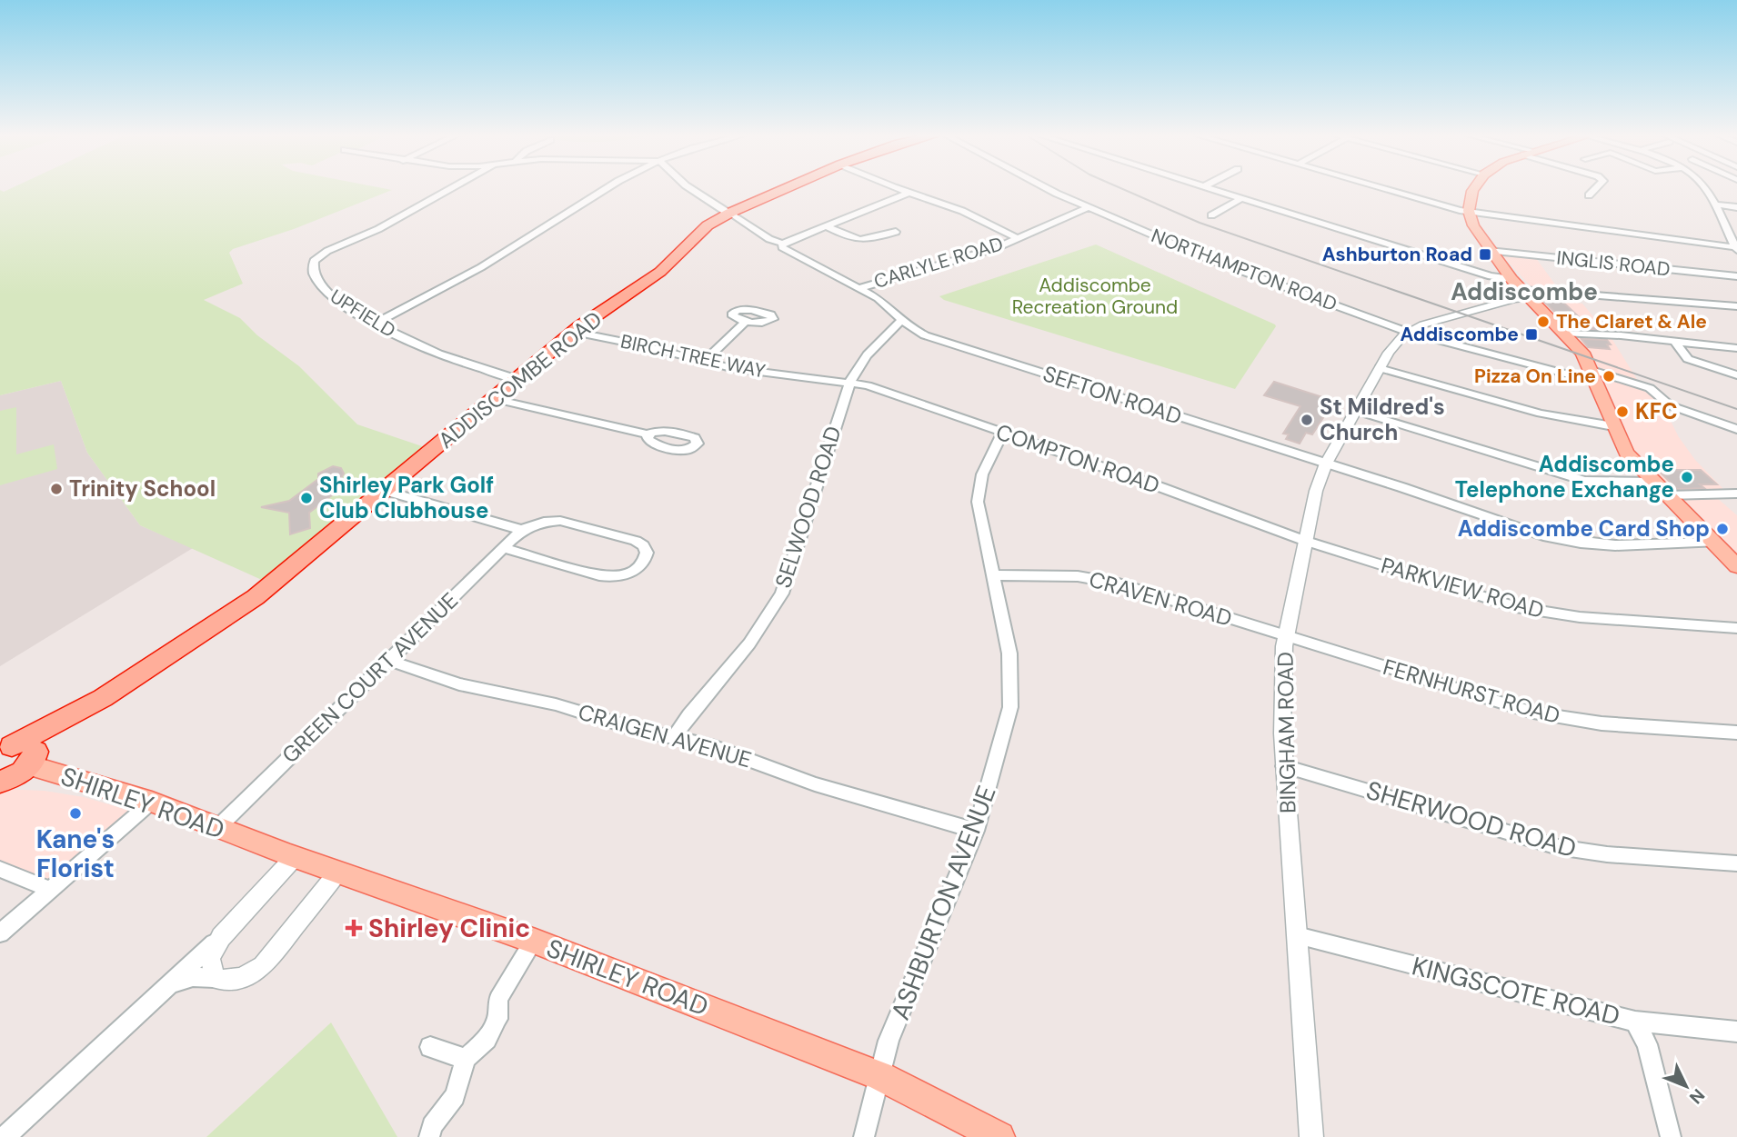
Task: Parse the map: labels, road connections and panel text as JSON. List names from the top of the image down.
{
  "streets": {
    "highway": ["ADDISCOMBE ROAD"],
    "main road": ["SHIRLEY ROAD"],
    "street": [
      "CARLYLE ROAD",
      "INGLIS ROAD",
      "NORTHAMPTON ROAD",
      "UPFIELD",
      "BIRCH TREE WAY",
      "SEFTON ROAD",
      "COMPTON ROAD",
      "SELWOOD ROAD",
      "PARKVIEW ROAD",
      "CRAVEN ROAD",
      "GREEN COURT AVENUE",
      "FERNHURST ROAD",
      "BINGHAM ROAD",
      "CRAIGEN AVENUE",
      "SHERWOOD ROAD",
      "ASHBURTON AVENUE",
      "KINGSCOTE ROAD"
    ]
  },
  "crossings": [
    ["CARLYLE ROAD", "NORTHAMPTON ROAD"],
    ["CARLYLE ROAD", "SEFTON ROAD"],
    ["NORTHAMPTON ROAD", "BINGHAM ROAD"],
    ["UPFIELD", "ADDISCOMBE ROAD"],
    ["BIRCH TREE WAY", "ADDISCOMBE ROAD"],
    ["BIRCH TREE WAY", "COMPTON ROAD"],
    ["BIRCH TREE WAY", "SELWOOD ROAD"],
    ["ADDISCOMBE ROAD", "SEFTON ROAD"],
    ["ADDISCOMBE ROAD", "SHIRLEY ROAD"],
    ["SEFTON ROAD", "SELWOOD ROAD"],
    ["SEFTON ROAD", "BINGHAM ROAD"],
    ["COMPTON ROAD", "SELWOOD ROAD"],
    ["COMPTON ROAD", "PARKVIEW ROAD"],
    ["COMPTON ROAD", "BINGHAM ROAD"],
    ["COMPTON ROAD", "ASHBURTON AVENUE"],
    ["SELWOOD ROAD", "CRAIGEN AVENUE"],
    ["PARKVIEW ROAD", "BINGHAM ROAD"],
    ["CRAVEN ROAD", "FERNHURST ROAD"],
    ["CRAVEN ROAD", "BINGHAM ROAD"],
    ["CRAVEN ROAD", "ASHBURTON AVENUE"],
    ["GREEN COURT AVENUE", "CRAIGEN AVENUE"],
    ["GREEN COURT AVENUE", "SHIRLEY ROAD"],
    ["FERNHURST ROAD", "BINGHAM ROAD"],
    ["BINGHAM ROAD", "SHERWOOD ROAD"],
    ["BINGHAM ROAD", "KINGSCOTE ROAD"],
    ["CRAIGEN AVENUE", "ASHBURTON AVENUE"],
    ["SHIRLEY ROAD", "ASHBURTON AVENUE"]
  ],
  "districts": ["Addiscombe"],
  "parks": ["Addiscombe Recreation Ground"],
  "places": {
    "transit": ["Ashburton Road", "Addiscombe"],
    "other": [
      "The Claret & Ale",
      "Pizza On Line",
      "KFC",
      "St Mildred's Church",
      "Addiscombe Telephone Exchange",
      "Trinity School",
      "Shirley Park Golf Club Clubhouse",
      "Addiscombe Card Shop",
      "Kane's Florist"
    ],
    "health": ["Shirley Clinic"]
  },
  "north": "bottom right"
}
